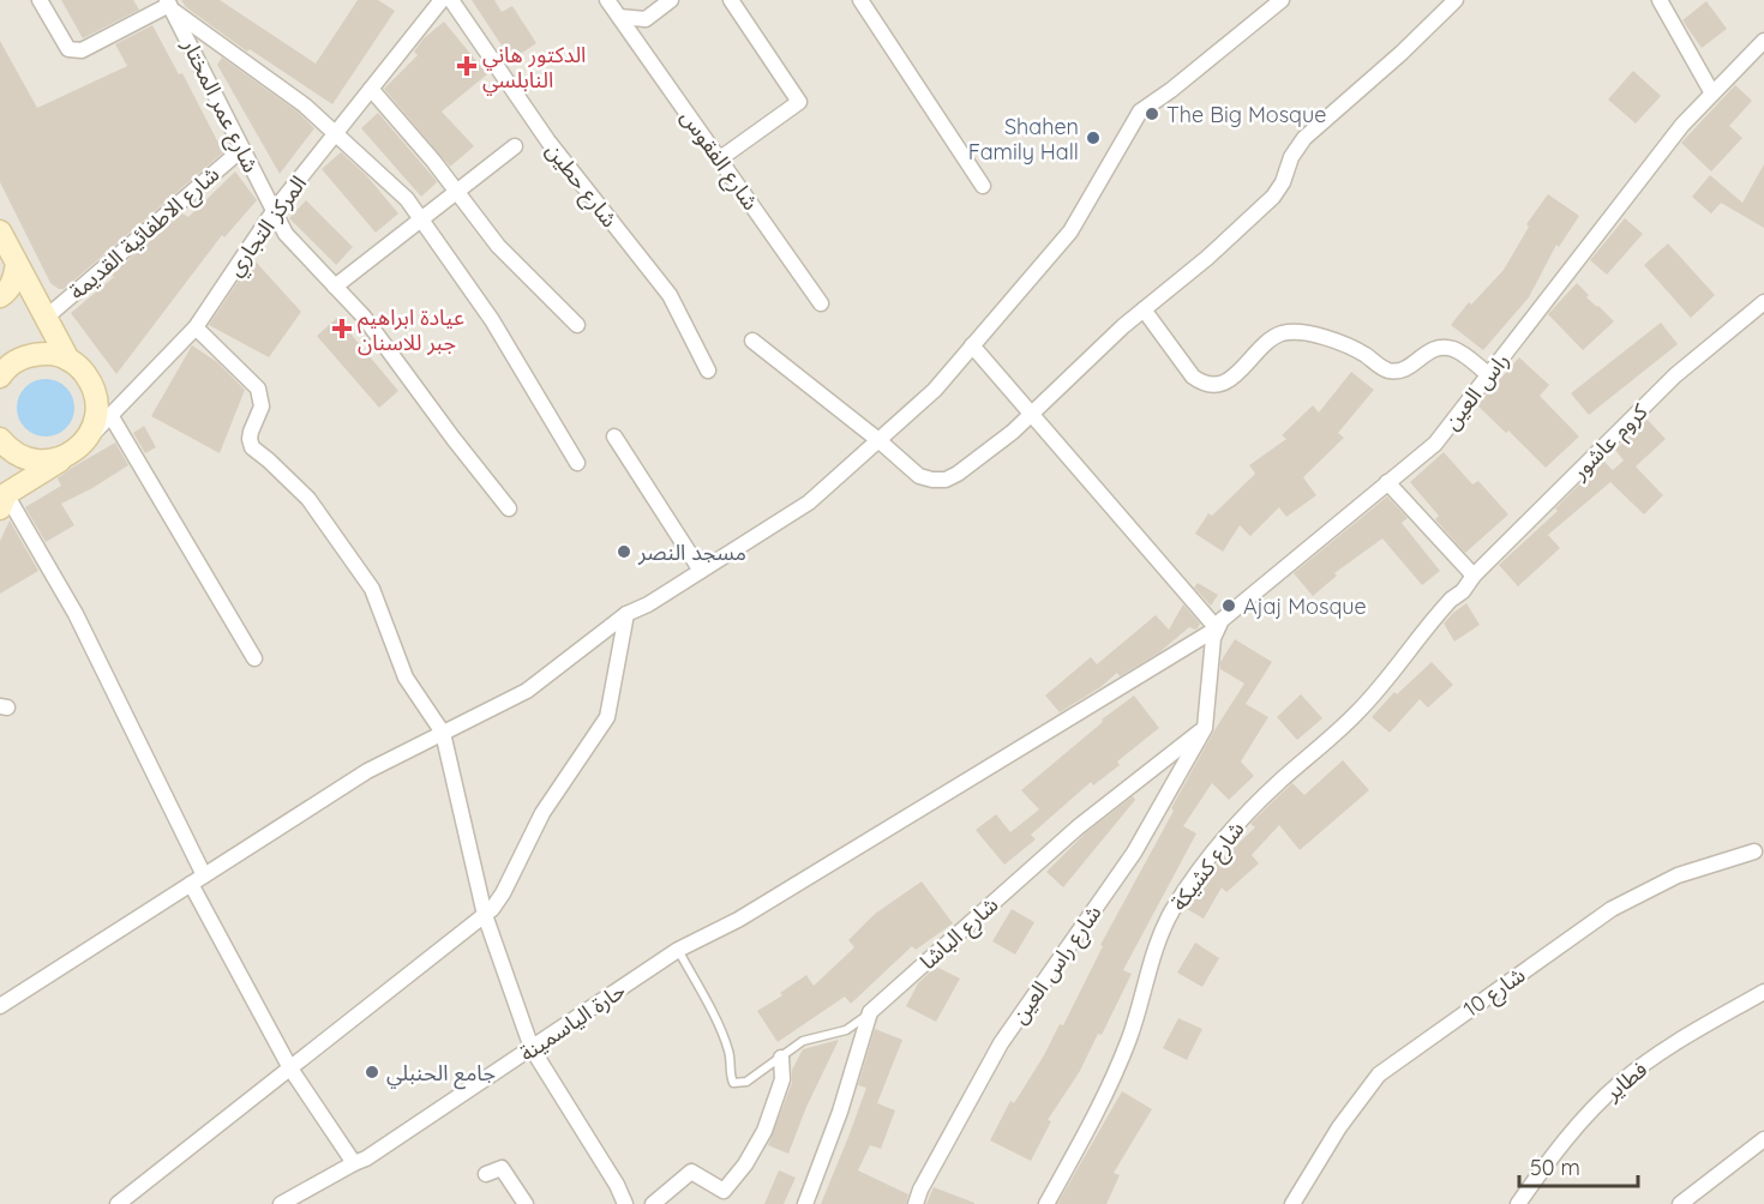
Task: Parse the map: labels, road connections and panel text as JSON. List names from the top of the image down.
{
  "streets": {
    "street": [
      "شارع عمر المختار",
      "شارع الفقوس",
      "شارع حطين",
      "المركز التجاري",
      "شارع الاطفائية القديمة",
      "راس العين",
      "كروم عاشور",
      "شارع كشيكة",
      "شارع الباشا",
      "شارع راس العين",
      "شارع 10",
      "حارة الياسمينة",
      "فطاير"
    ]
  },
  "crossings": [
    ["شارع عمر المختار", "المركز التجاري"],
    ["شارع عمر المختار", "شارع الاطفائية القديمة"],
    ["راس العين", "شارع الباشا"],
    ["راس العين", "شارع راس العين"],
    ["راس العين", "حارة الياسمينة"],
    ["كروم عاشور", "شارع كشيكة"],
    ["شارع الباشا", "شارع راس العين"]
  ],
  "places": {
    "health": ["الدكتور هاني النابلسي", "عيادة ابراهيم جبر للاسنان"],
    "other": [
      "The Big Mosque",
      "Shahen Family Hall",
      "مسجد النصر",
      "Ajaj Mosque",
      "جامع الحنبلي"
    ]
  },
  "scale_bar": "50 m"
}
